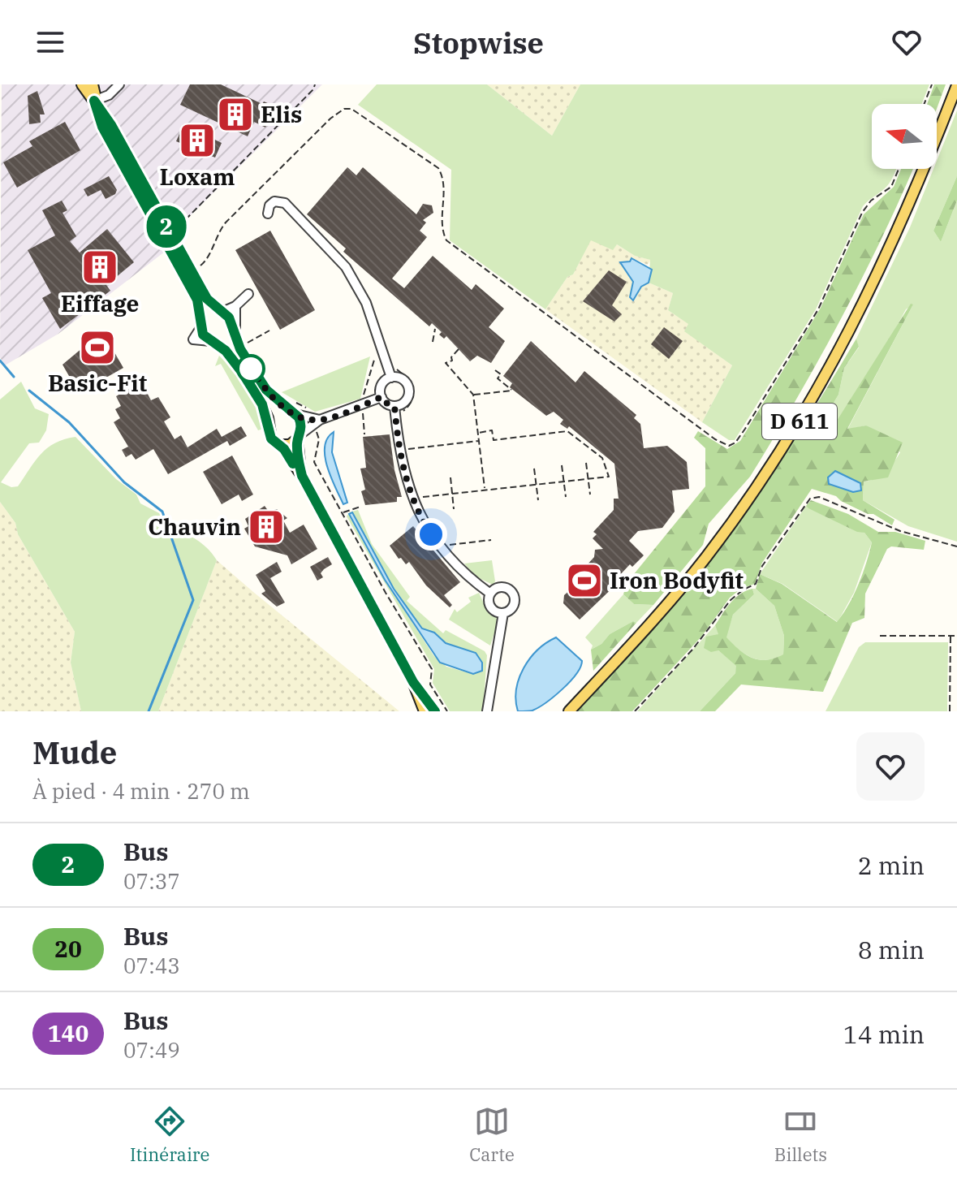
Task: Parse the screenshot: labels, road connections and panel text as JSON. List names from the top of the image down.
{
  "streets": {
    "main road": ["D 611"]
  },
  "places": {
    "building": [
      "Elis",
      "Loxam",
      "Eiffage",
      "Chauvin"
    ],
    "sports": ["Basic-Fit", "Iron Bodyfit"]
  },
  "lines": ["bus line 2"],
  "north": "left",
  "page": {
    "header": "Stopwise",
    "on_map": "2",
    "heading": ["Mude", "À pied · 4 min · 270 m"],
    "list": [
      {
        "mark": "2",
        "name": "Bus",
        "note": "07:37",
        "value": "2 min"
      },
      {
        "mark": "20",
        "name": "Bus",
        "note": "07:43",
        "value": "8 min"
      },
      {
        "mark": "140",
        "name": "Bus",
        "note": "07:49",
        "value": "14 min"
      }
    ],
    "tabs": ["Itinéraire", "Carte", "Billets"]
  }
}
